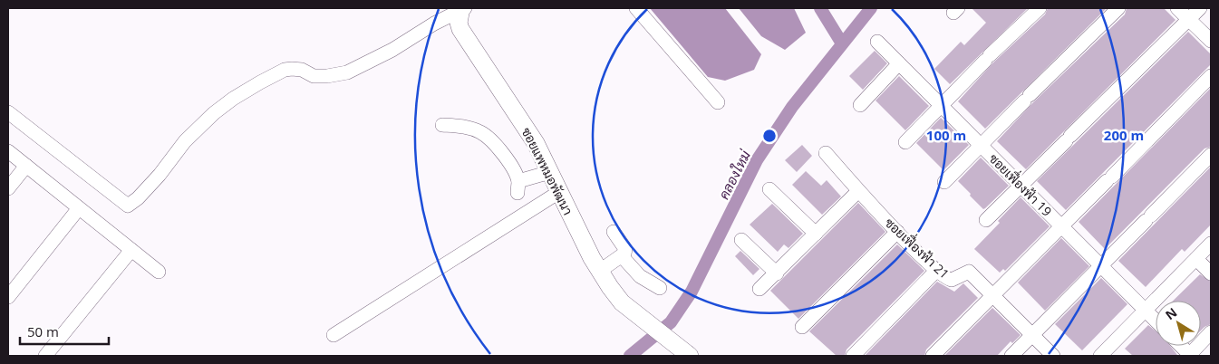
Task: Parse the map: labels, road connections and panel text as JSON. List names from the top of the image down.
{
  "streets": {
    "street": ["ซอยแพหมอพัฒนา", "ซอยเฟื่องฟ้า 19", "ซอยเฟื่องฟ้า 21"]
  },
  "water": ["คลองใหม่"],
  "scale_bar": "50 m",
  "north": "top left",
  "rings": ["100 m", "200 m"]
}
